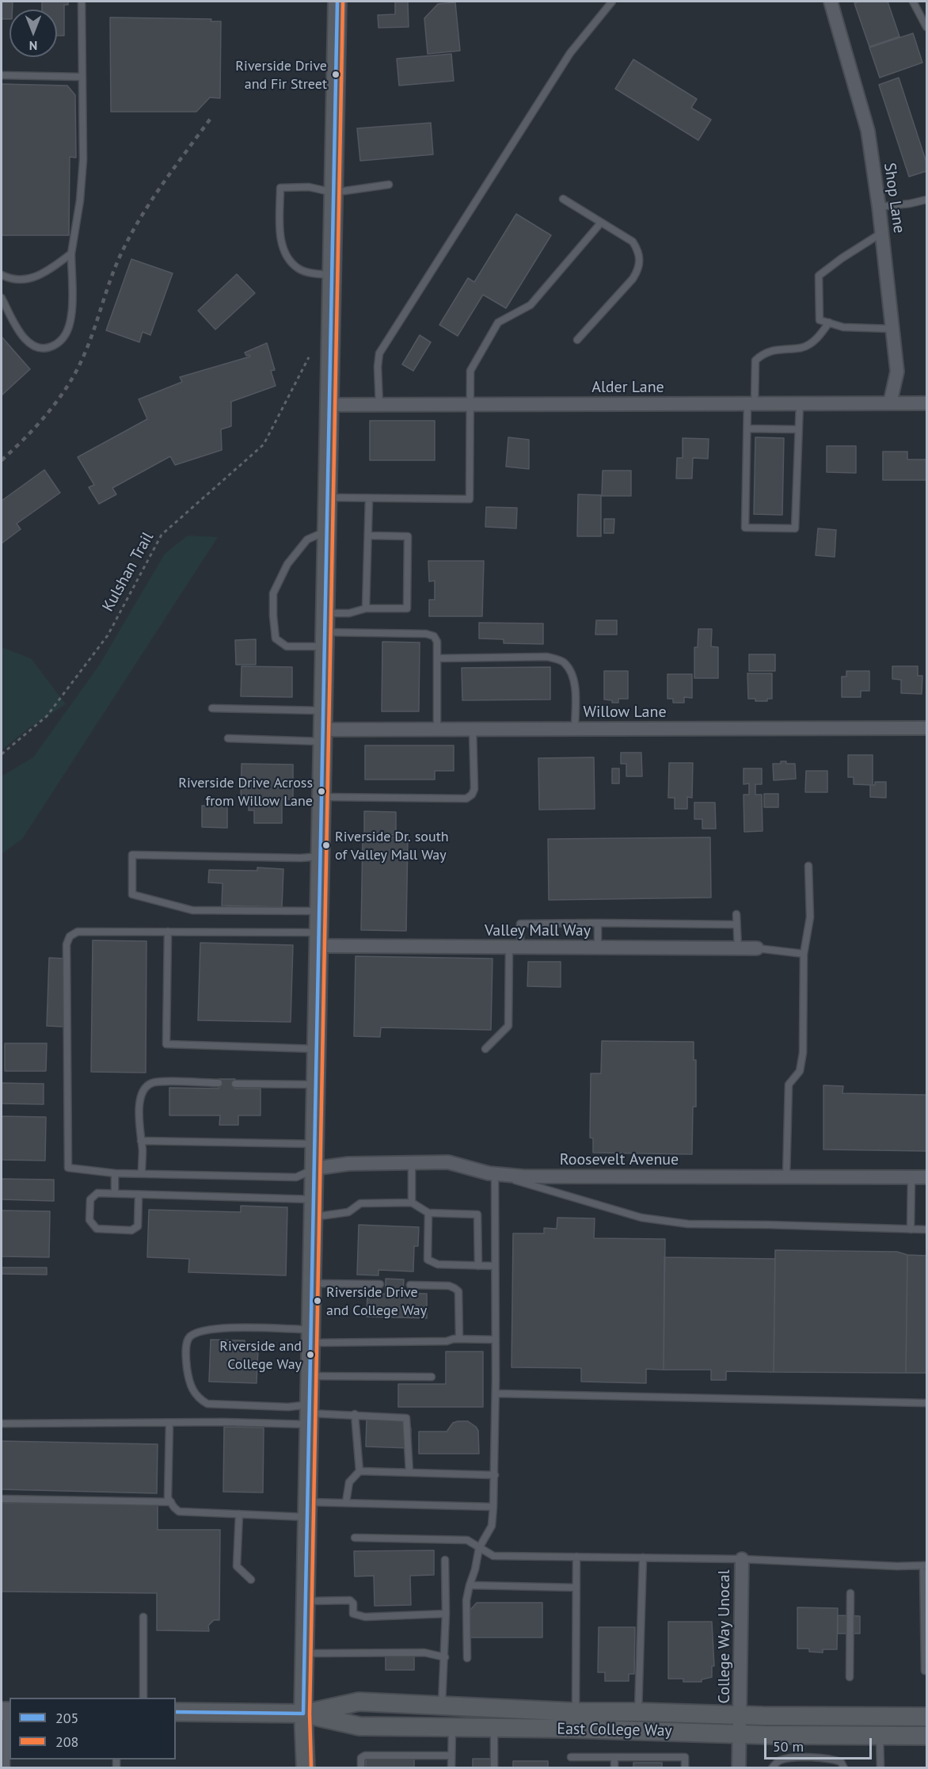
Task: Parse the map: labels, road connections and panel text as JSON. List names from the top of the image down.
{
  "streets": {
    "main road": ["East College Way"],
    "street": [
      "Shop Lane",
      "Alder Lane",
      "Willow Lane",
      "Valley Mall Way",
      "Roosevelt Avenue",
      "College Way Unocal"
    ],
    "path": ["Kulshan Trail"]
  },
  "crossings": [
    ["Shop Lane", "Alder Lane"],
    ["College Way Unocal", "East College Way"]
  ],
  "places": [
    "Riverside Drive and Fir Street",
    "Riverside Drive Across from Willow Lane",
    "Riverside Dr. south of Valley Mall Way",
    "Riverside Drive and College Way",
    "Riverside and College Way"
  ],
  "lines": ["transit line 205", "transit line 208"],
  "legend": ["205", "208"],
  "scale_bar": "50 m",
  "north": "bottom"
}
